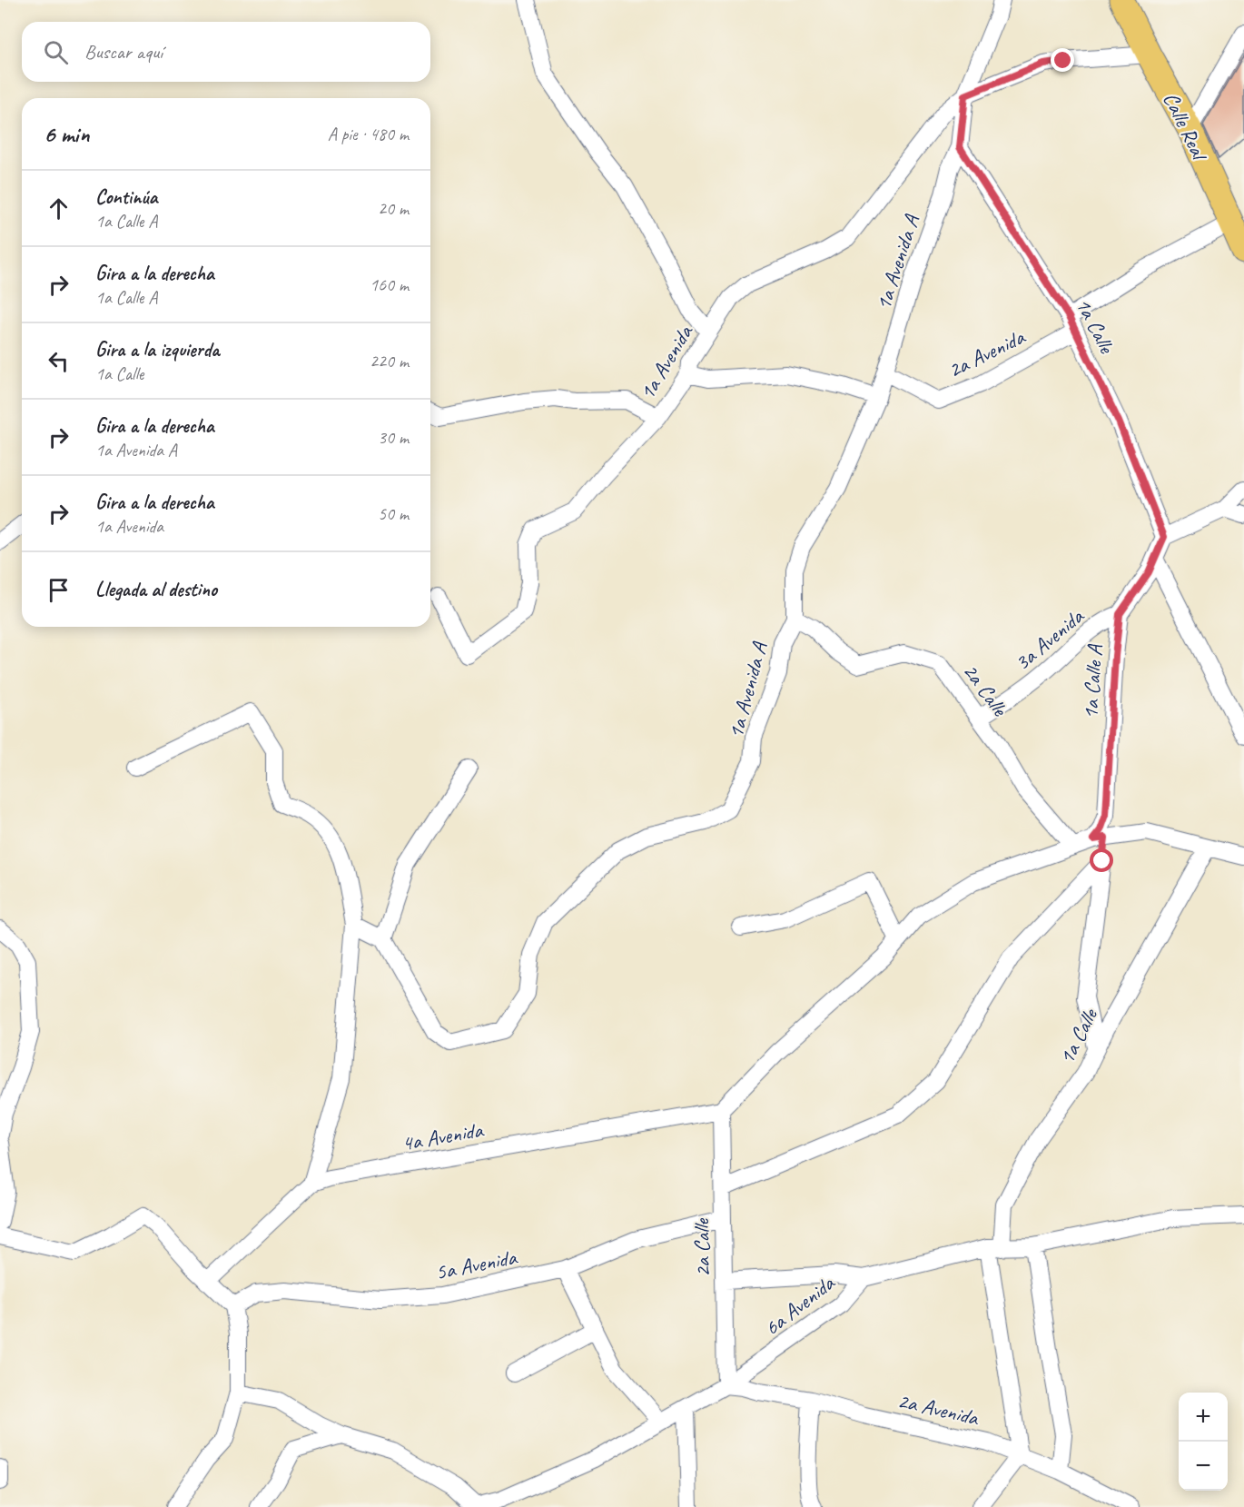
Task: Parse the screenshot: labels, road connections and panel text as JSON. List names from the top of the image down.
{
  "streets": {
    "main road": ["Calle Real"],
    "street": [
      "1a Avenida A",
      "1a Calle",
      "2a Avenida",
      "1a Avenida",
      "3a Avenida",
      "1a Calle A",
      "2a Calle",
      "4a Avenida",
      "5a Avenida",
      "6a Avenida"
    ]
  },
  "crossings": [
    ["Calle Real", "2a Avenida"],
    ["Calle Real", "1a Avenida"],
    ["1a Avenida A", "1a Calle"],
    ["1a Avenida A", "2a Avenida"],
    ["1a Avenida A", "1a Avenida"],
    ["1a Avenida A", "2a Calle"],
    ["1a Calle", "2a Avenida"],
    ["1a Calle", "1a Calle A"],
    ["1a Calle", "6a Avenida"],
    ["2a Avenida", "2a Calle"],
    ["2a Avenida", "6a Avenida"],
    ["3a Avenida", "1a Calle A"],
    ["3a Avenida", "2a Calle"],
    ["2a Calle", "4a Avenida"],
    ["2a Calle", "5a Avenida"],
    ["2a Calle", "6a Avenida"]
  ],
  "page": {
    "search": "Buscar aquí",
    "heading": ["6 min", "A pie · 480 m"],
    "list": [
      ["Continúa", "1a Calle A", "20 m"],
      ["Gira a la derecha", "1a Calle A", "160 m"],
      ["Gira a la izquierda", "1a Calle", "220 m"],
      ["Gira a la derecha", "1a Avenida A", "30 m"],
      ["Gira a la derecha", "1a Avenida", "50 m"],
      "Llegada al destino"
    ],
    "map_buttons": ["+", "−"]
  }
}
